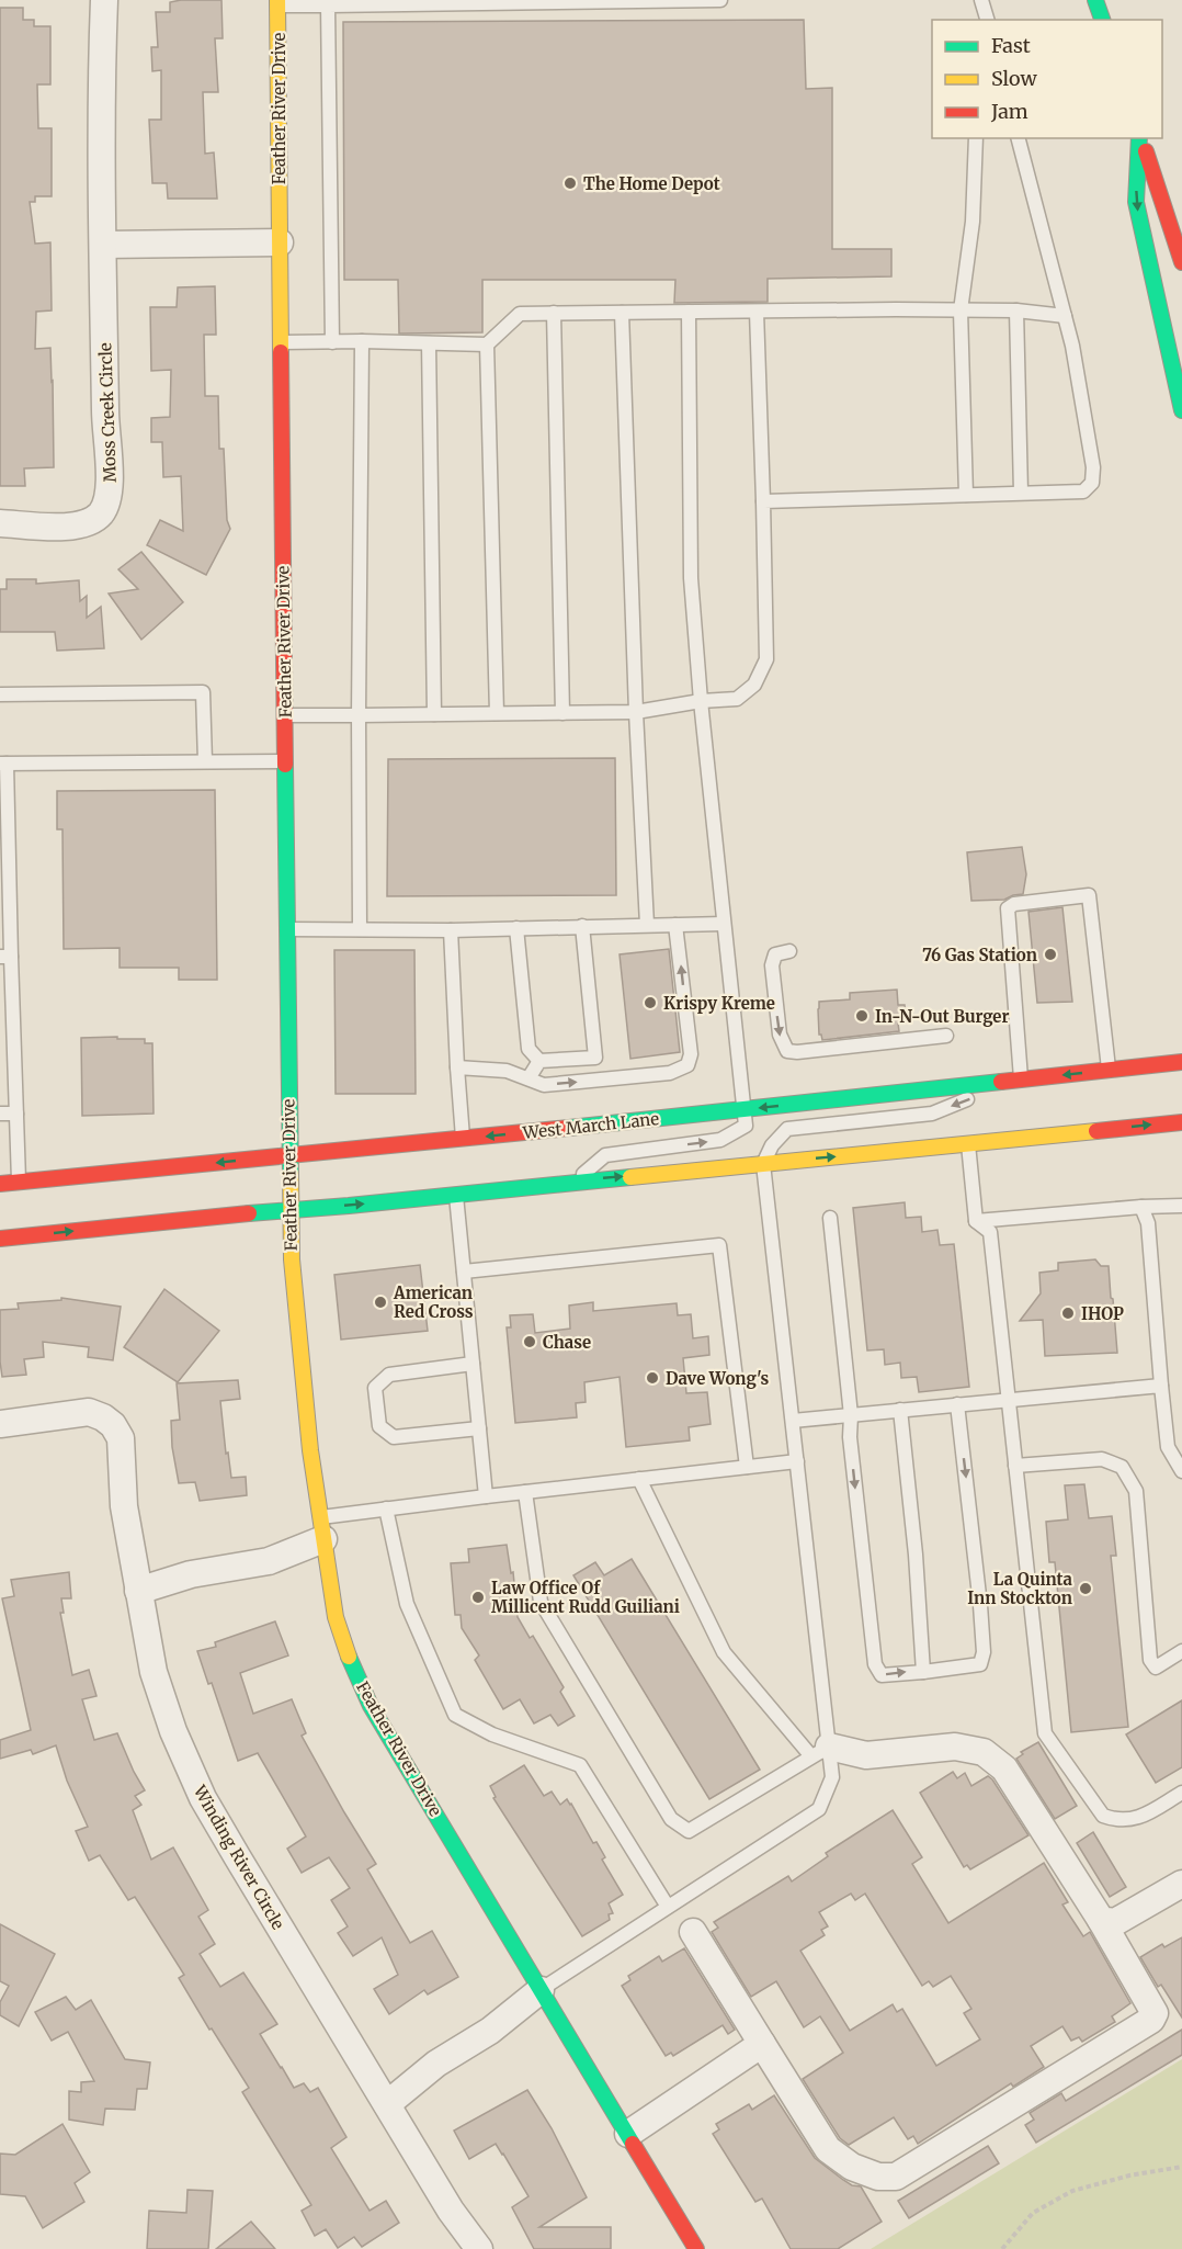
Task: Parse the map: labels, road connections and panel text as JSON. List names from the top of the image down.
{
  "streets": {
    "main road": ["Feather River Drive", "West March Lane"],
    "street": ["Moss Creek Circle", "Winding River Circle"]
  },
  "crossings": [
    ["Feather River Drive", "West March Lane"]
  ],
  "places": [
    "The Home Depot",
    "76 Gas Station",
    "Krispy Kreme",
    "In-N-Out Burger",
    "American Red Cross",
    "IHOP",
    "Chase",
    "Dave Wong's",
    "La Quinta Inn Stockton",
    "Law Office Of Millicent Rudd Guiliani"
  ],
  "legend": ["Fast", "Slow", "Jam"]
}
